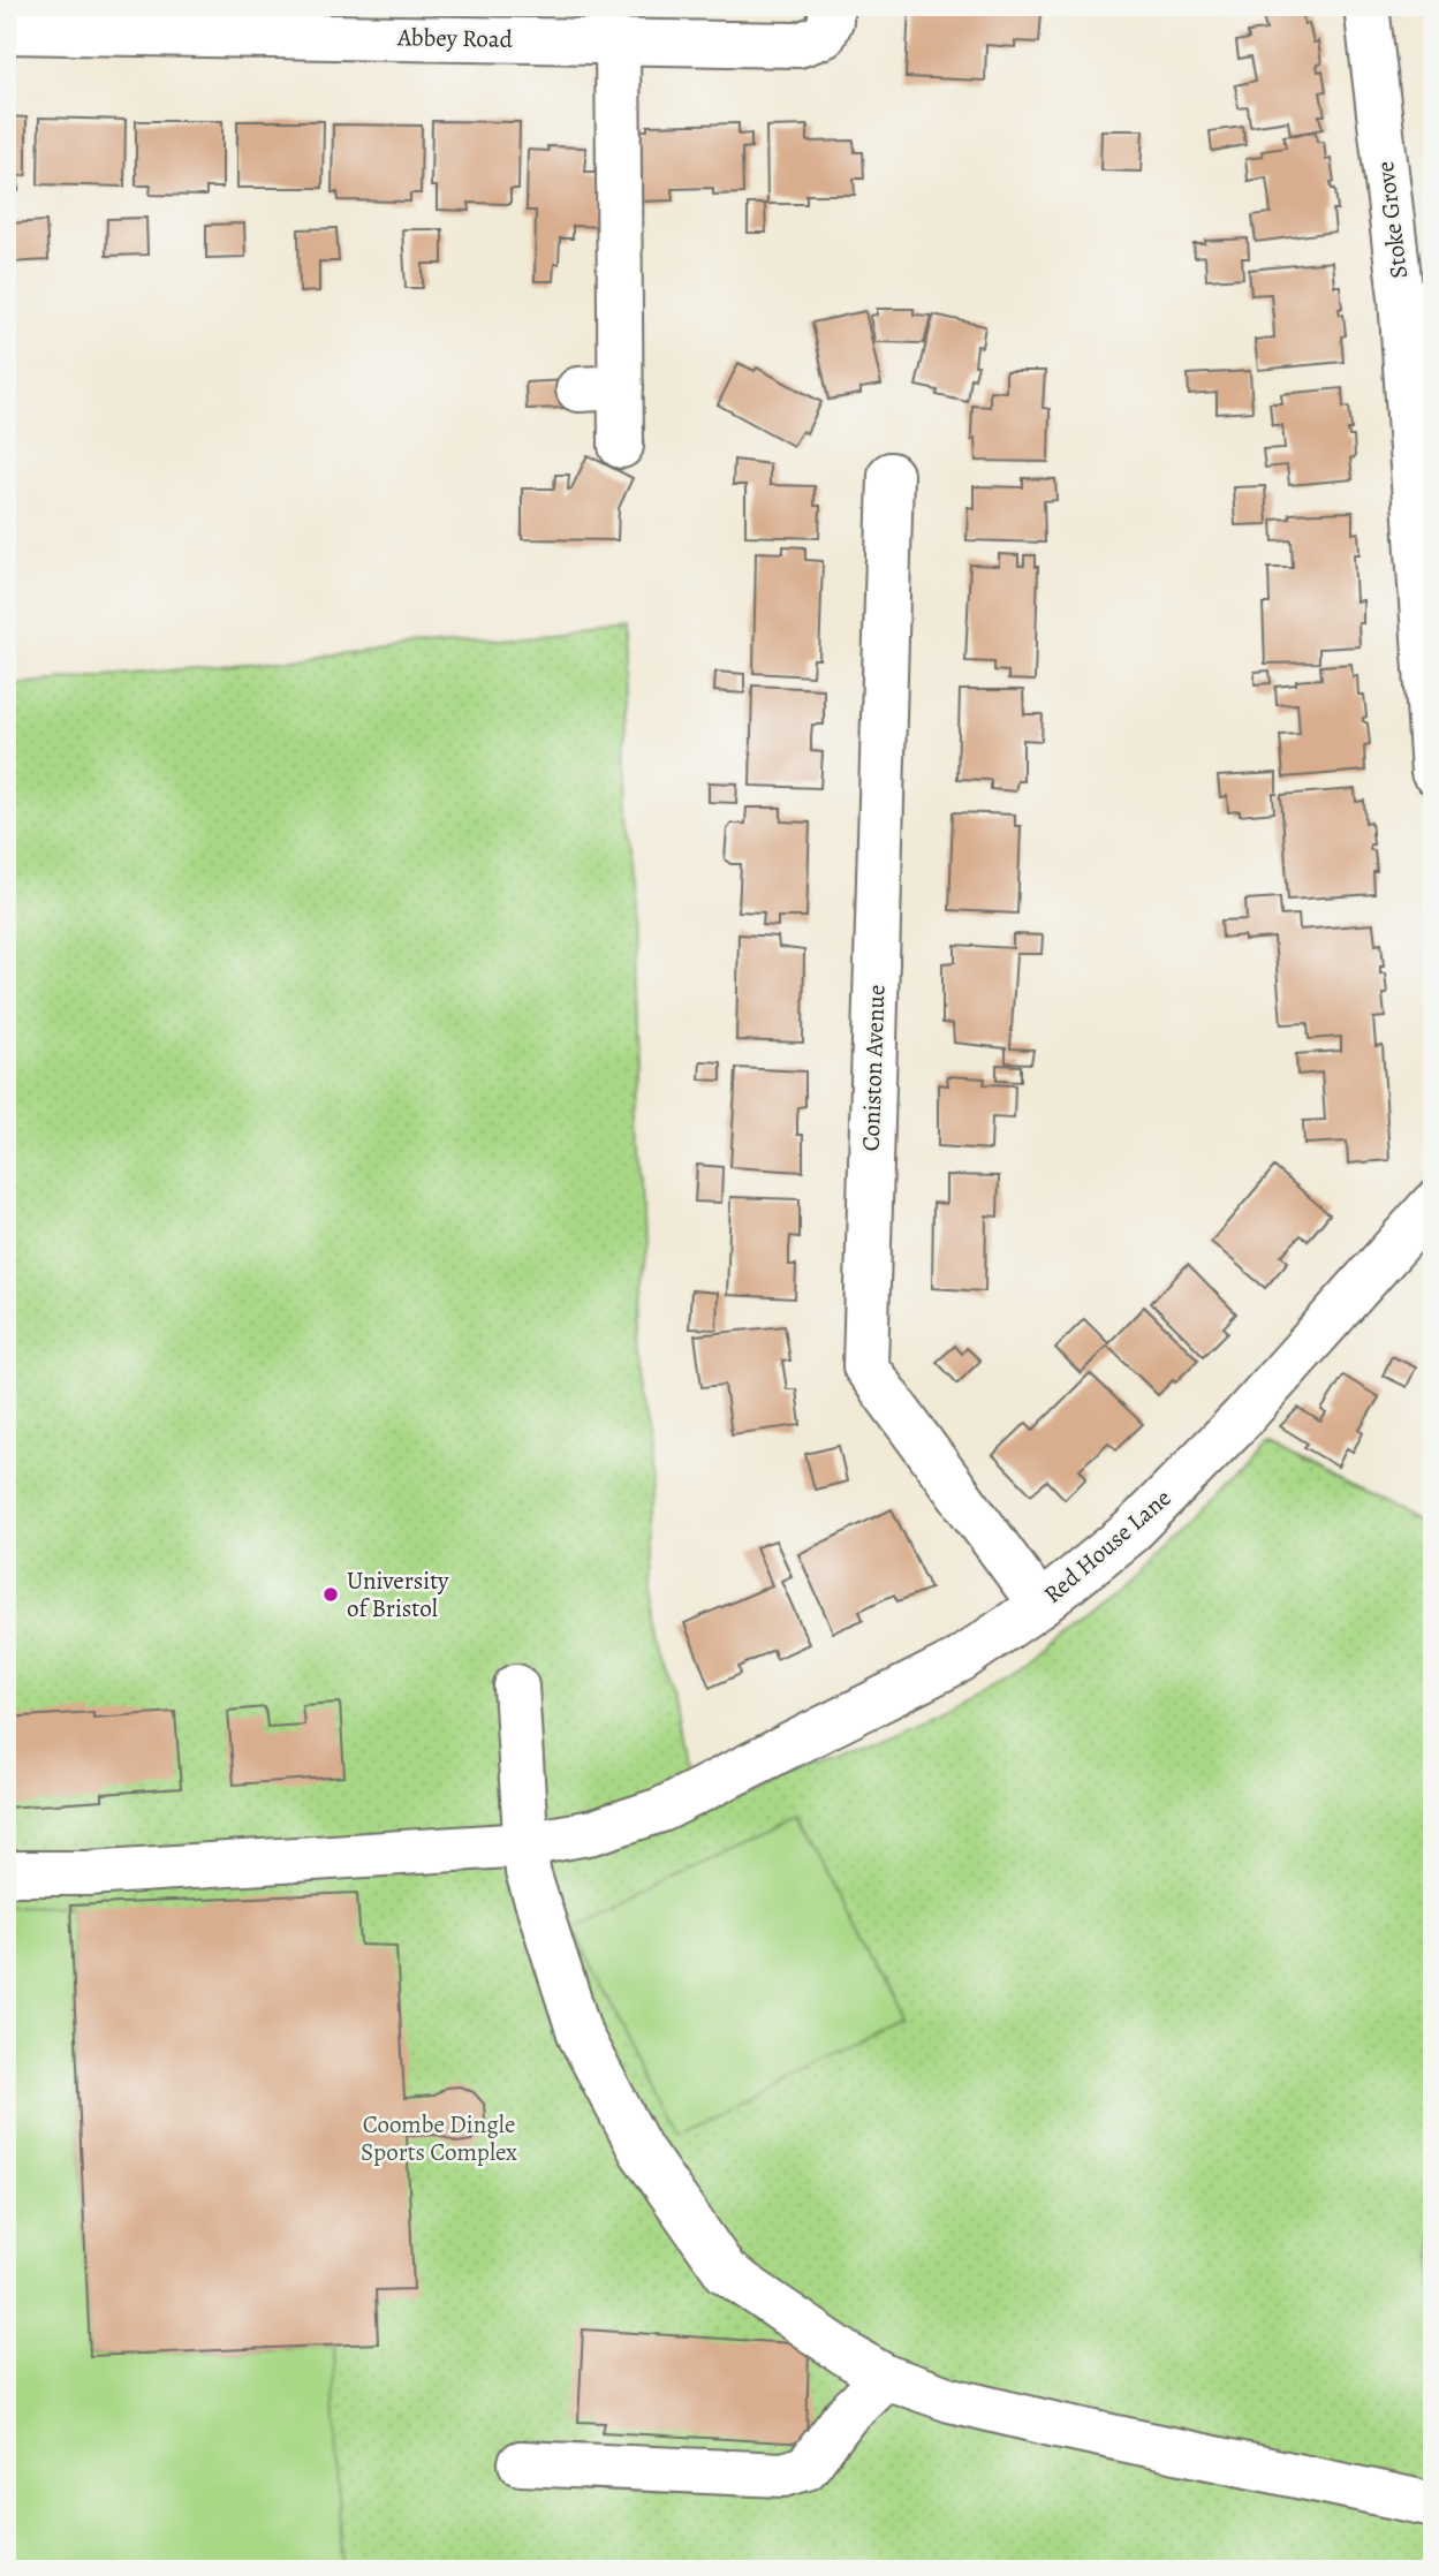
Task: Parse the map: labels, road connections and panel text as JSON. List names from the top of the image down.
{
  "streets": {
    "street": [
      "Abbey Road",
      "Stoke Grove",
      "Coniston Avenue",
      "Red House Lane"
    ]
  },
  "crossings": [
    ["Coniston Avenue", "Red House Lane"]
  ],
  "parks": ["Coombe Dingle Sports Complex"],
  "places": ["University of Bristol"]
}
